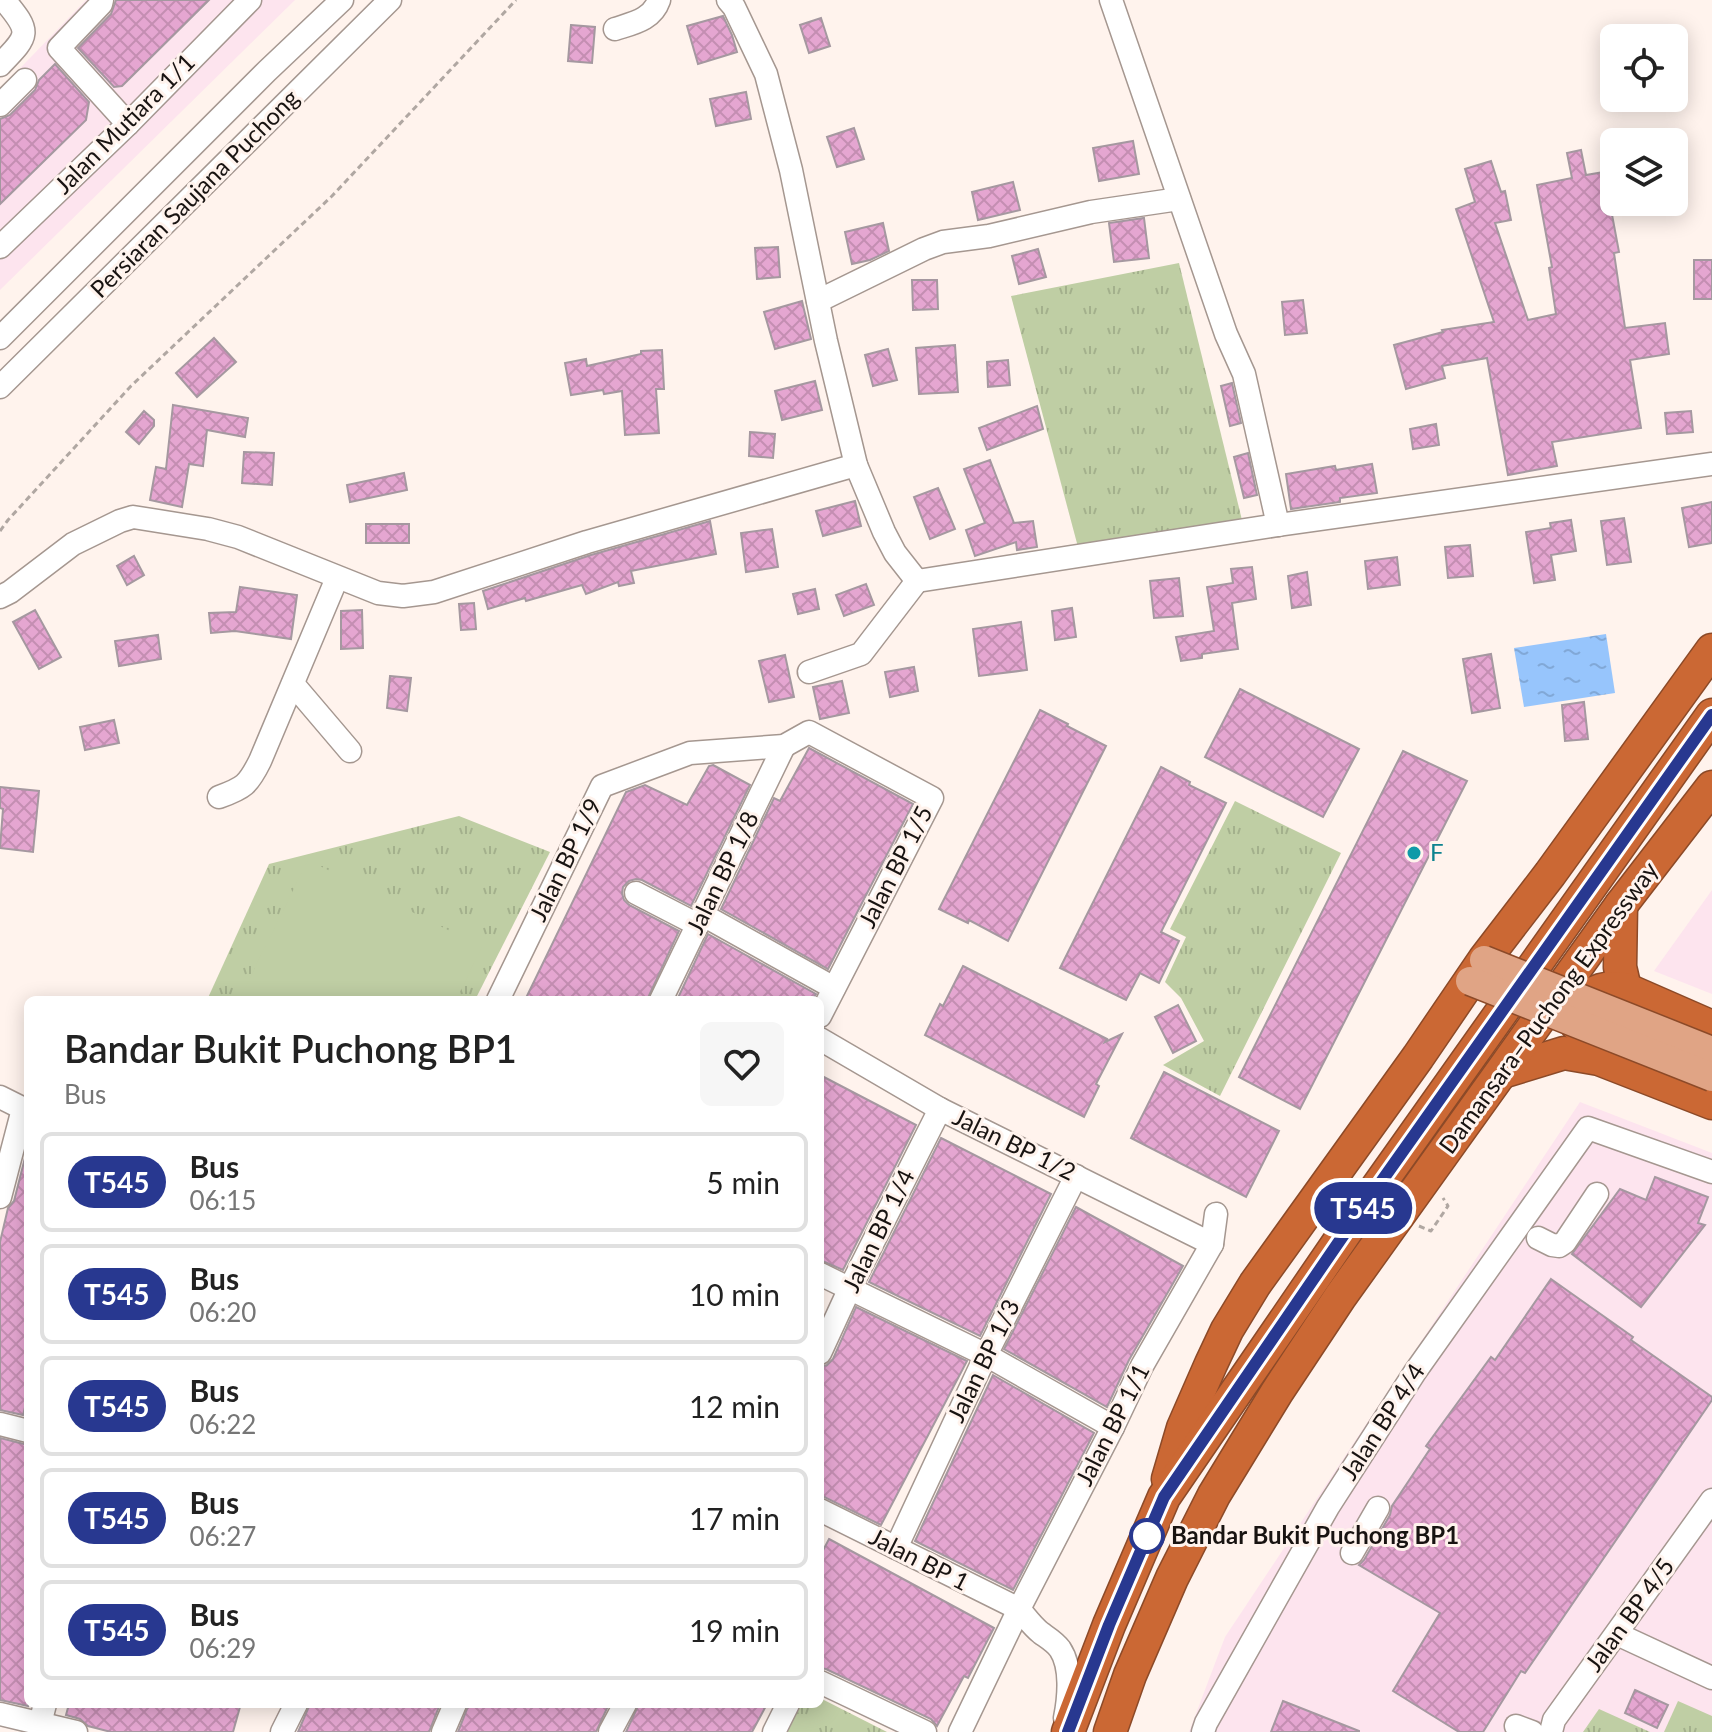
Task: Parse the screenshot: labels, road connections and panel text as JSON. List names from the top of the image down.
{
  "streets": {
    "highway": ["Damansara–Puchong Expressway"],
    "street": [
      "Jalan Mutiara 1/1",
      "Persiaran Saujana Puchong",
      "Jalan BP 1/9",
      "Jalan BP 1/5",
      "Jalan BP 1/8",
      "Jalan BP 1/2",
      "Jalan BP 1/4",
      "Jalan BP 1/3",
      "Jalan BP 4/4",
      "Jalan BP 1/1",
      "Jalan BP 1",
      "Jalan BP 4/5"
    ]
  },
  "crossings": [
    ["Jalan BP 1/9", "Jalan BP 1/5"],
    ["Jalan BP 1/9", "Jalan BP 1/8"],
    ["Jalan BP 1/2", "Jalan BP 1/4"],
    ["Jalan BP 1/2", "Jalan BP 1/3"],
    ["Jalan BP 1/2", "Jalan BP 1/1"],
    ["Jalan BP 1/3", "Jalan BP 1"],
    ["Jalan BP 1/1", "Jalan BP 1"]
  ],
  "places": ["F", "Bandar Bukit Puchong BP1"],
  "lines": ["bus line T545"],
  "page": {
    "on_map": "T545",
    "heading": ["Bandar Bukit Puchong BP1", "Bus"],
    "list": [
      {
        "mark": "T545",
        "name": "Bus",
        "note": "06:15",
        "value": "5 min"
      },
      {
        "mark": "T545",
        "name": "Bus",
        "note": "06:20",
        "value": "10 min"
      },
      {
        "mark": "T545",
        "name": "Bus",
        "note": "06:22",
        "value": "12 min"
      },
      {
        "mark": "T545",
        "name": "Bus",
        "note": "06:27",
        "value": "17 min"
      },
      {
        "mark": "T545",
        "name": "Bus",
        "note": "06:29",
        "value": "19 min"
      }
    ]
  }
}
